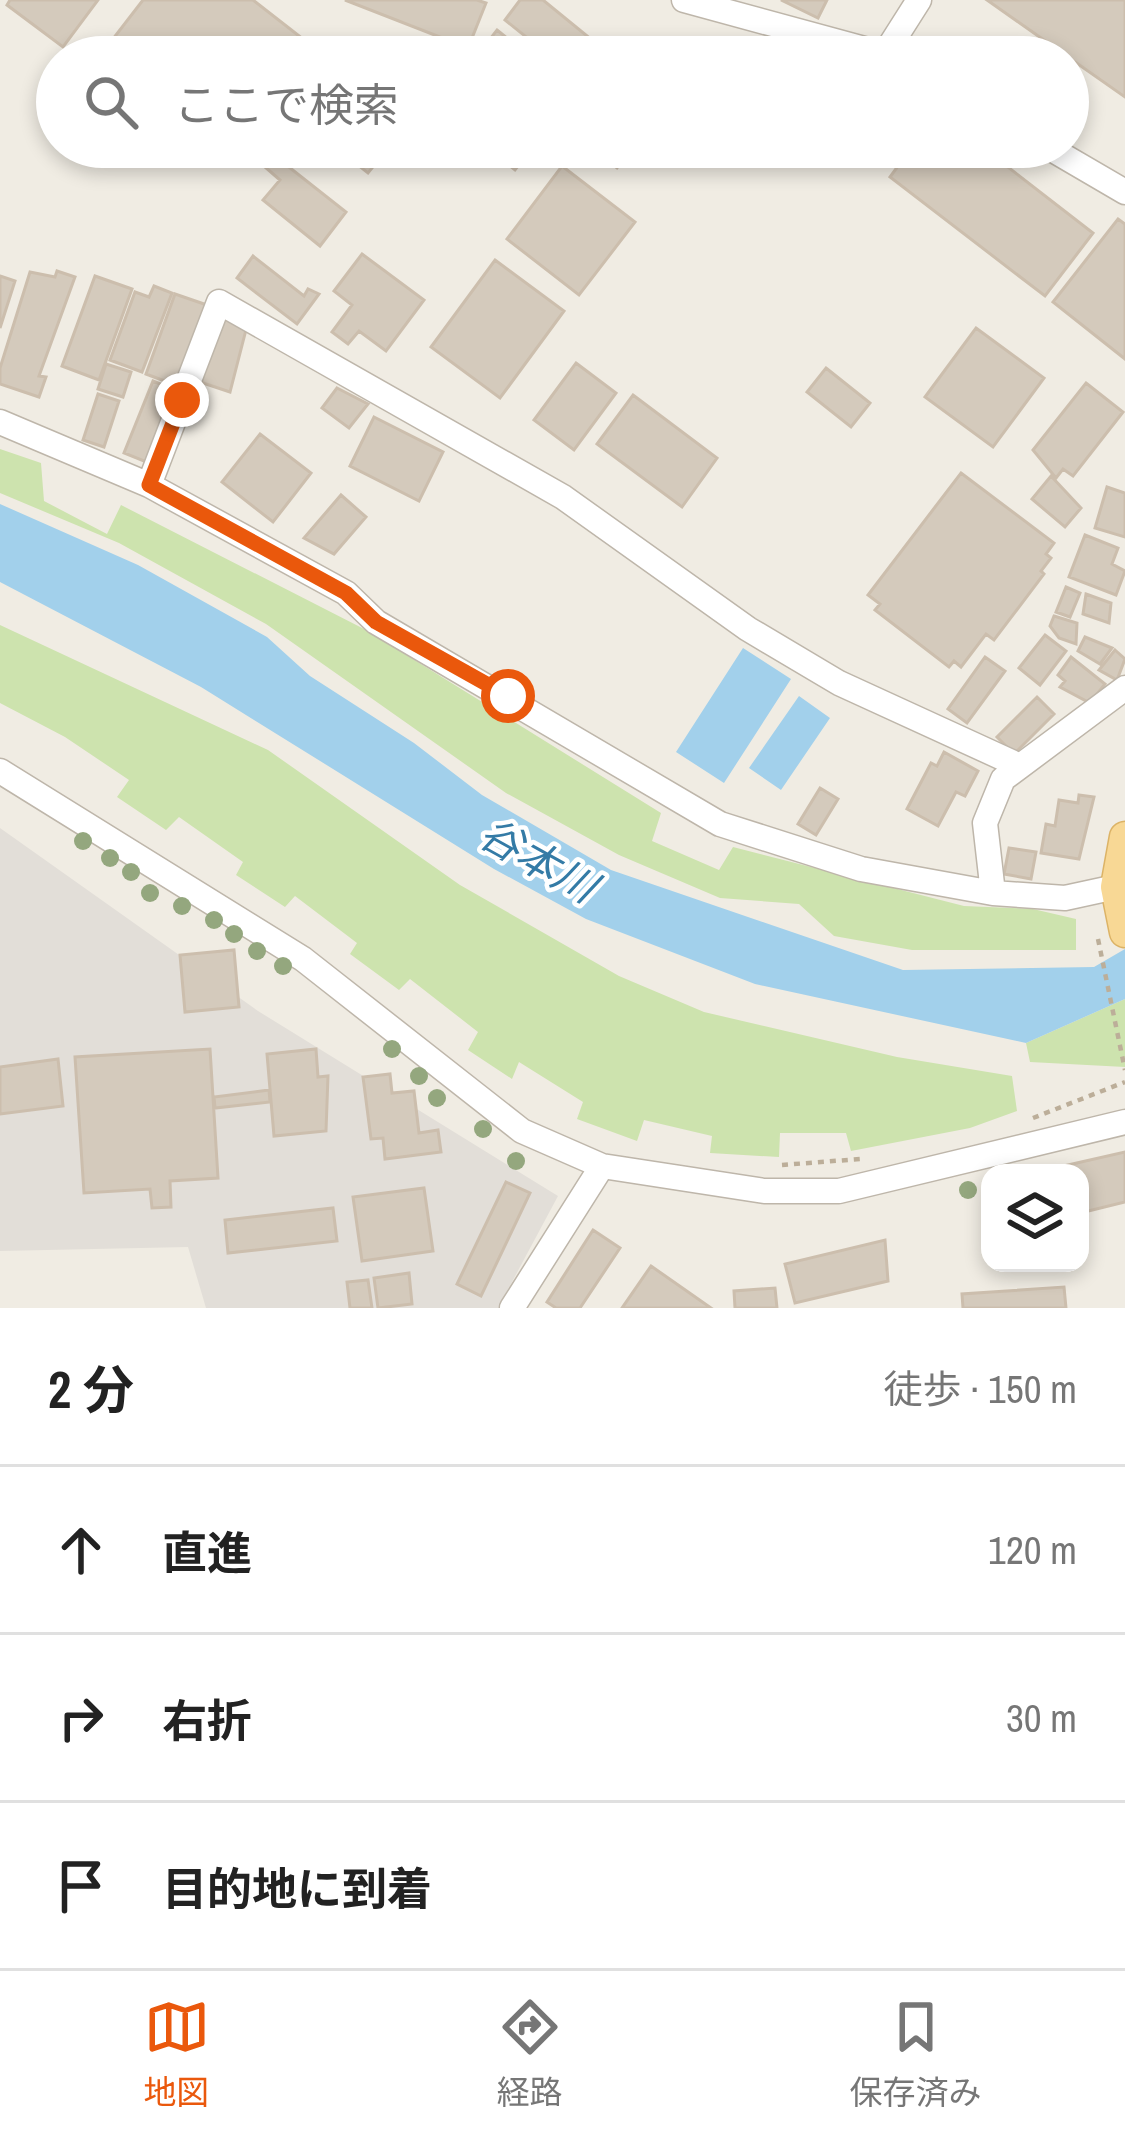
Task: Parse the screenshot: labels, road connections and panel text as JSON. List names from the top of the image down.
{
  "water": ["谷本川"],
  "page": {
    "search": "ここで検索",
    "heading": ["2 分", "徒歩 · 150 m"],
    "list": [
      ["直進", "120 m"],
      ["右折", "30 m"],
      "目的地に到着"
    ],
    "nav": ["地図", "経路", "保存済み"]
  }
}
